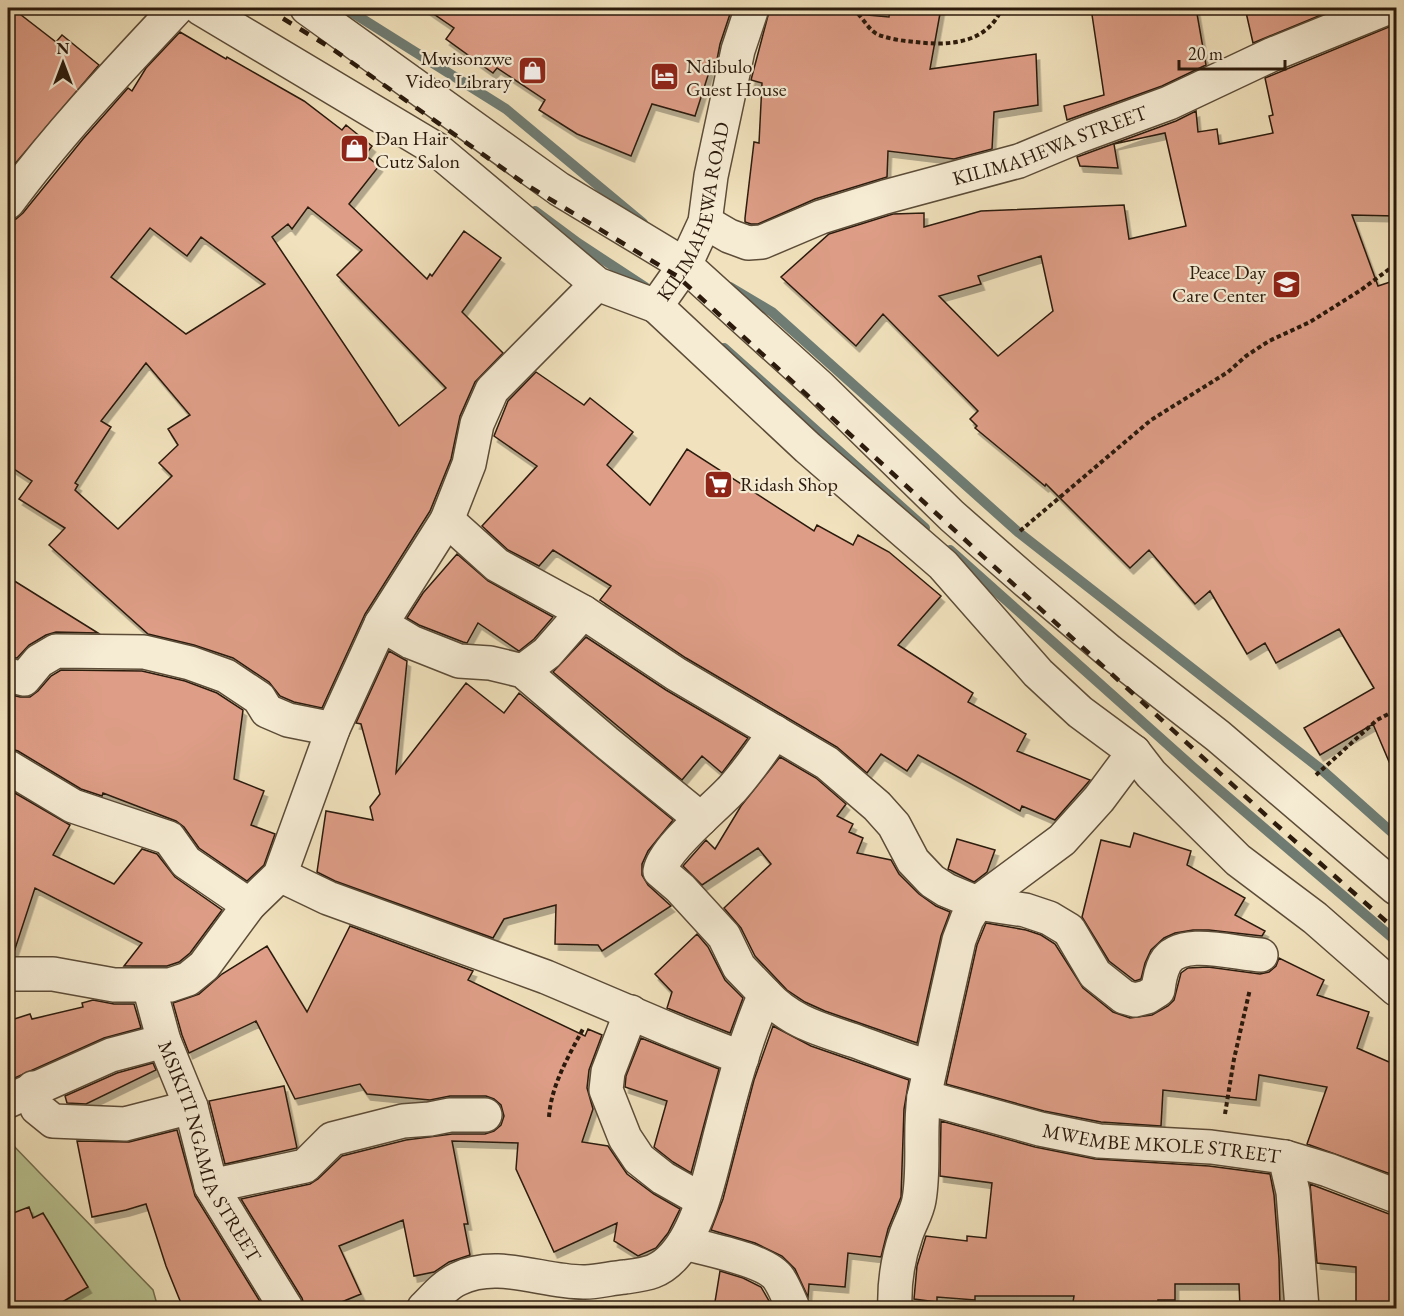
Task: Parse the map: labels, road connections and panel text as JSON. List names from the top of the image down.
{
  "streets": {
    "street": [
      "KILIMAHEWA STREET",
      "KILIMAHEWA ROAD",
      "MWEMBE MKOLE STREET",
      "MSIKITI NGAMIA STREET"
    ]
  },
  "crossings": [
    ["KILIMAHEWA STREET", "KILIMAHEWA ROAD"]
  ],
  "places": {
    "shop": ["Mwisonzwe Video Library", "Dan Hair Cutz Salon"],
    "hotel": ["Ndibulo Guest House"],
    "school or university": ["Peace Day Care Center"],
    "supermarket": ["Ridash Shop"]
  },
  "scale_bar": "20 m",
  "north": "top"
}
